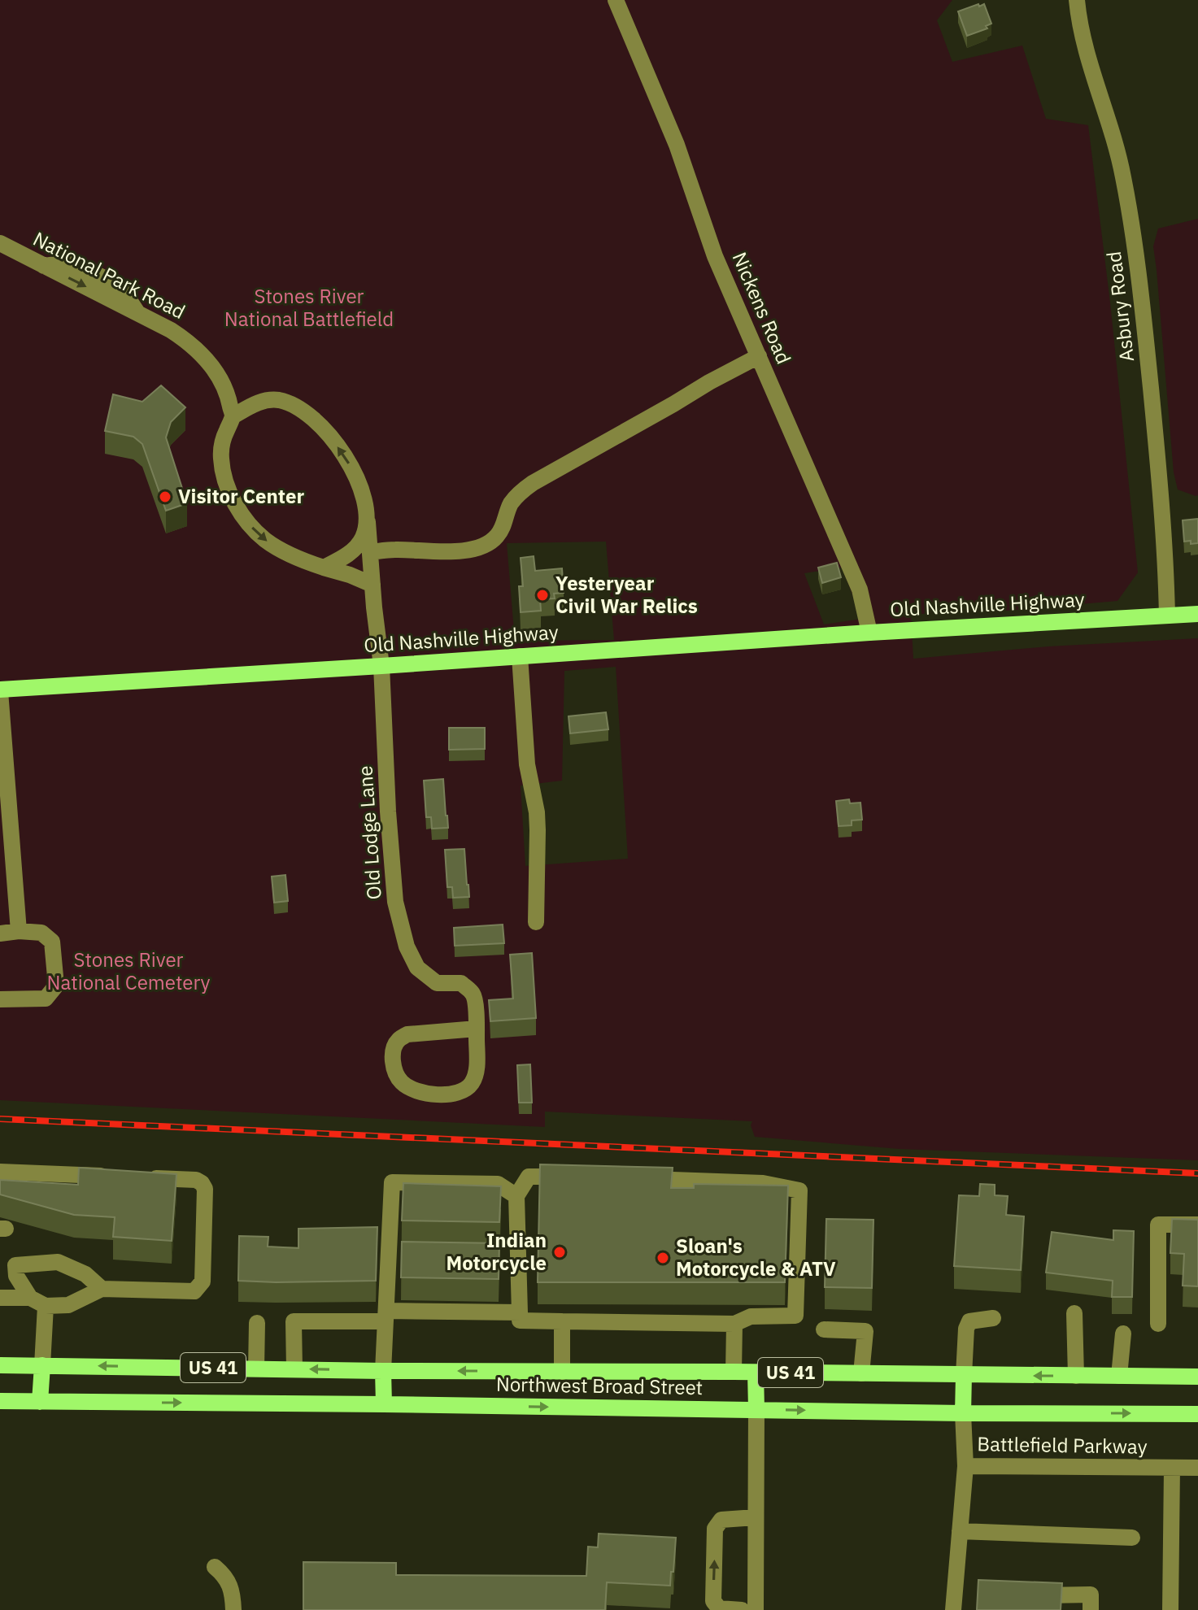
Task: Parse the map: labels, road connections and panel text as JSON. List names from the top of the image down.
{
  "streets": {
    "main road": ["Old Nashville Highway", "US 41", "Northwest Broad Street"],
    "street": [
      "National Park Road",
      "Asbury Road",
      "Nickens Road",
      "Old Lodge Lane",
      "Battlefield Parkway"
    ]
  },
  "crossings": [
    ["Asbury Road", "Old Nashville Highway"],
    ["Nickens Road", "Old Nashville Highway"],
    ["Old Nashville Highway", "Old Lodge Lane"],
    ["Northwest Broad Street", "Battlefield Parkway"]
  ],
  "parks": ["Stones River National Battlefield", "Stones River National Cemetery"],
  "places": [
    "Visitor Center",
    "Yesteryear Civil War Relics",
    "Indian Motorcycle",
    "Sloan's Motorcycle & ATV"
  ]
}
